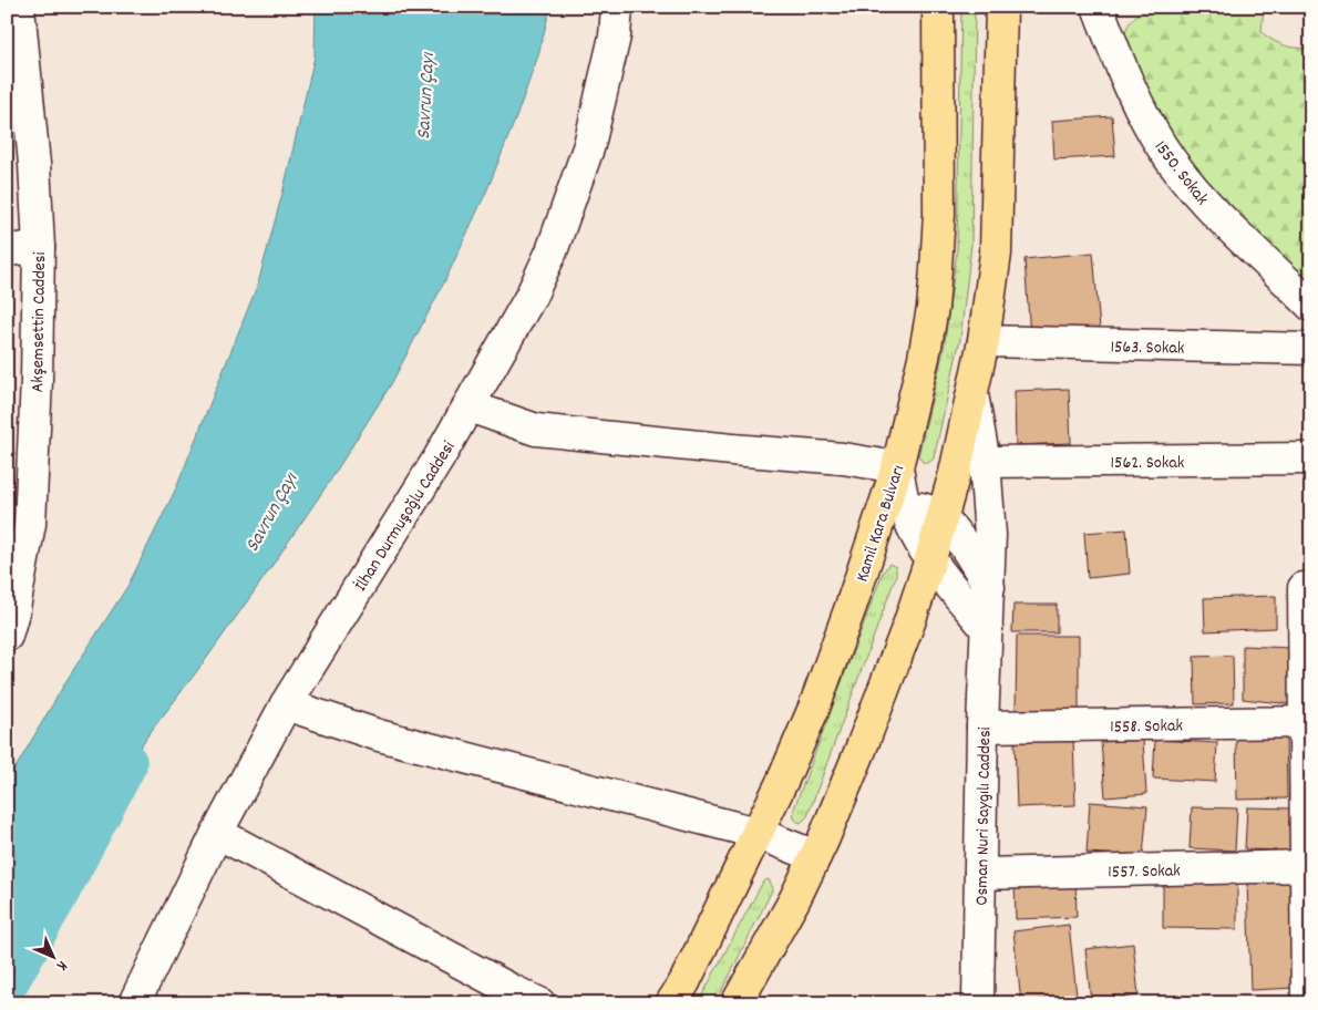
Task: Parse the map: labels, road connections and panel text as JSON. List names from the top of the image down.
{
  "streets": {
    "main road": ["Kamil Kara Bulvarı"],
    "street": [
      "1550. Sokak",
      "Akşemsettin Caddesi",
      "1563. Sokak",
      "1562. Sokak",
      "İlhan Durmuşoğlu Caddesi",
      "1558. Sokak",
      "Osman Nuri Saygılı Caddesi",
      "1557. Sokak"
    ]
  },
  "crossings": [
    ["1562. Sokak", "Osman Nuri Saygılı Caddesi"],
    ["1558. Sokak", "Osman Nuri Saygılı Caddesi"],
    ["Osman Nuri Saygılı Caddesi", "1557. Sokak"]
  ],
  "water": ["Savrun Çayı"],
  "north": "bottom right"
}
